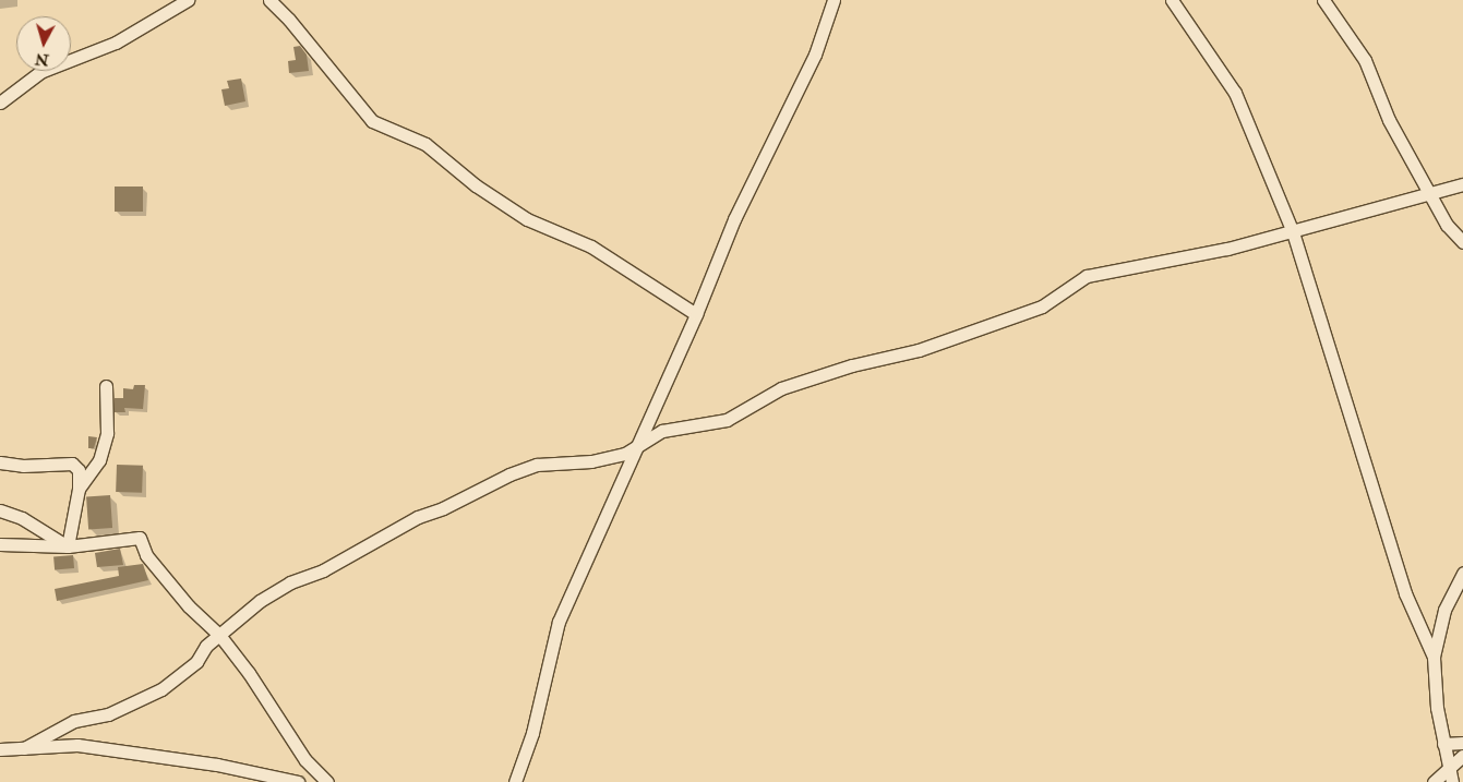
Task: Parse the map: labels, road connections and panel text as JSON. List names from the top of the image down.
{
  "north": "bottom"
}
